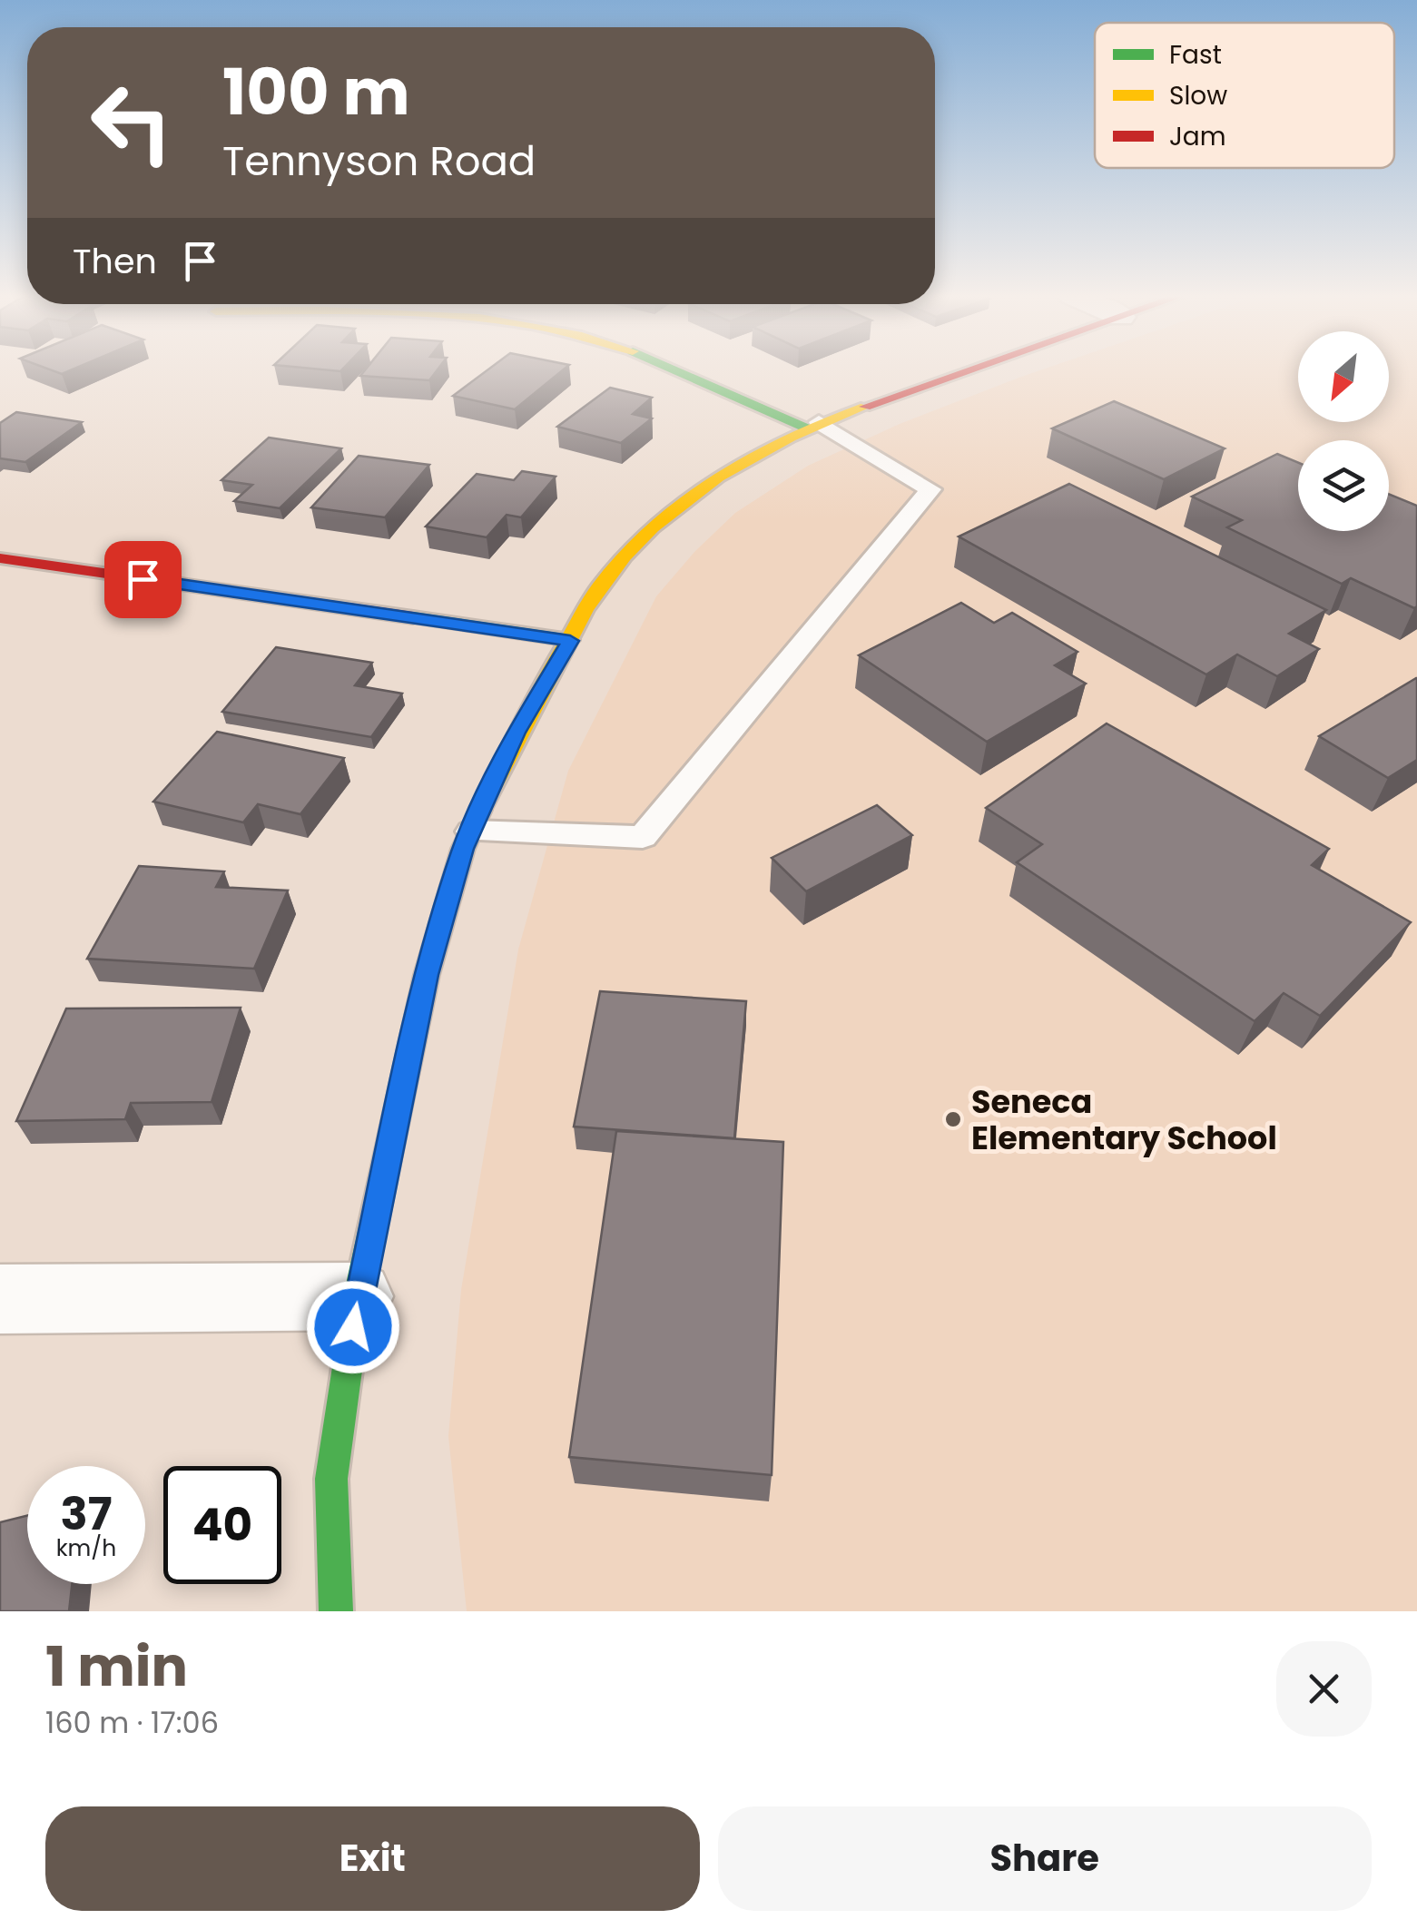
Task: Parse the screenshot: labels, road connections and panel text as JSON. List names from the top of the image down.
{
  "places": ["Seneca Elementary School"],
  "legend": ["Fast", "Slow", "Jam"],
  "north": "bottom left",
  "page": {
    "turn": ["100 m", "Tennyson Road"],
    "then": "Then",
    "speed": "37 km/h",
    "limit": "40",
    "heading": ["1 min", "160 m · 17:06"],
    "buttons": ["Exit", "Share"]
  }
}
